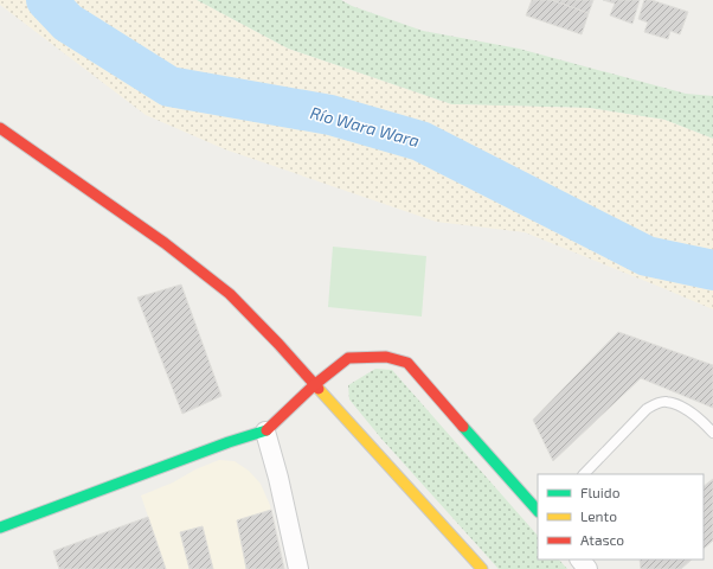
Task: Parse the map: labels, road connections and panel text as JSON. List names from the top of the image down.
{
  "water": ["Río Wara Wara"],
  "legend": ["Fluido", "Lento", "Atasco"]
}
